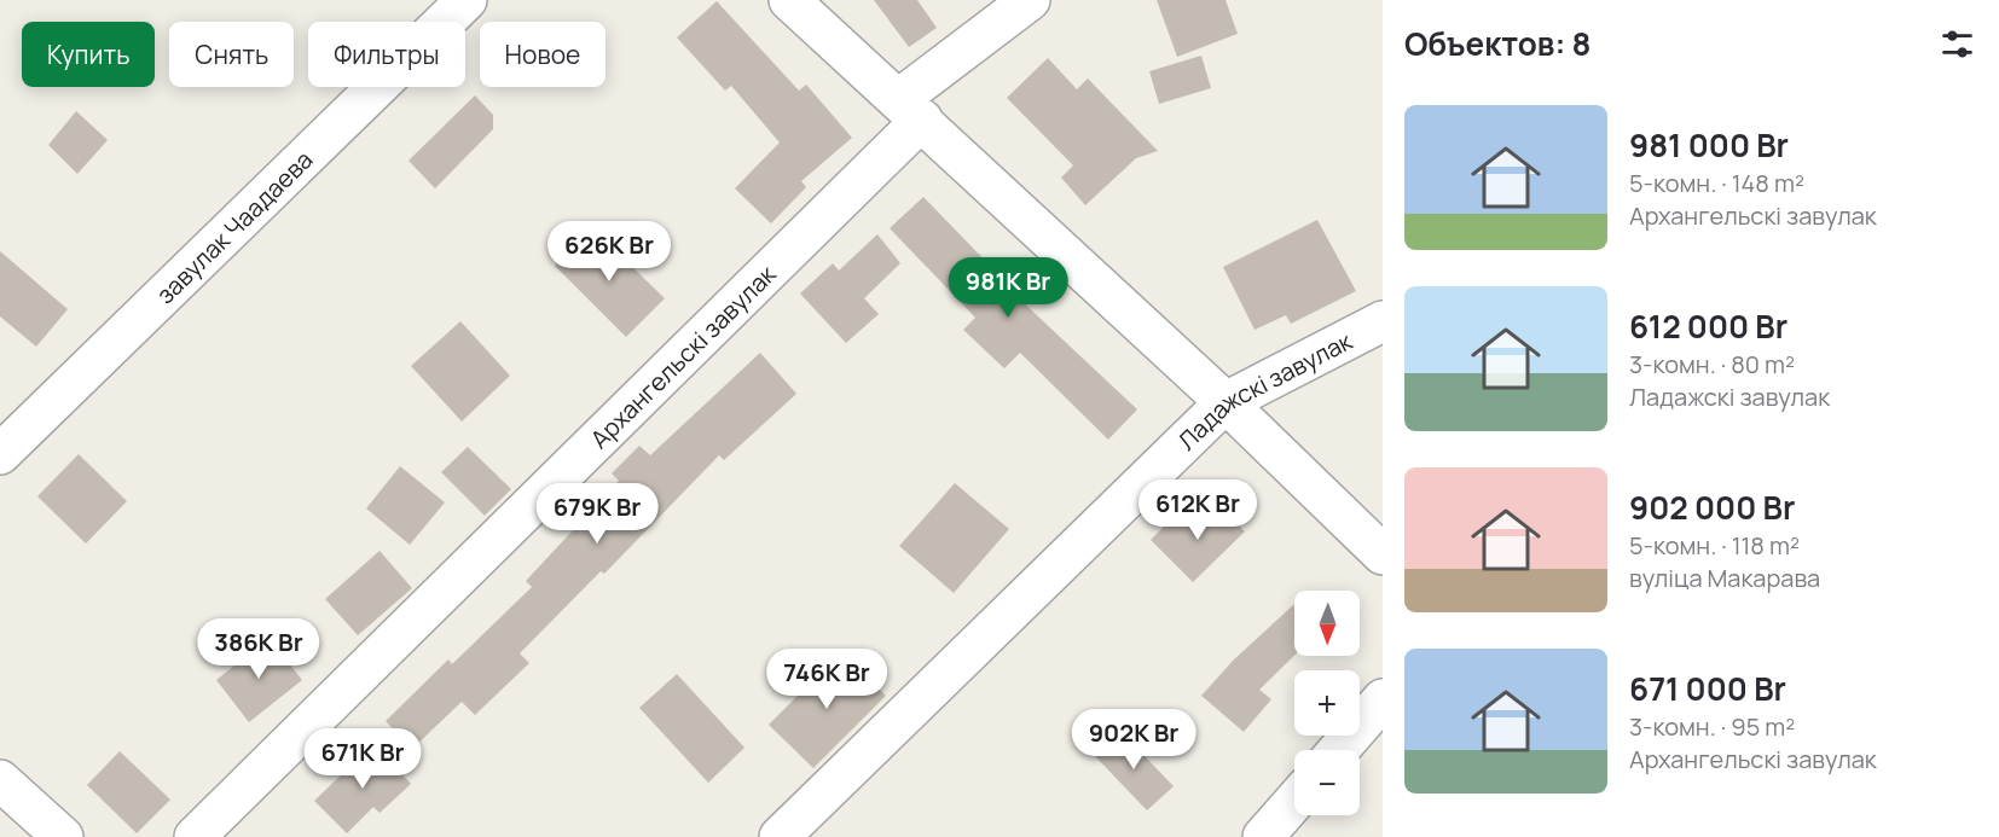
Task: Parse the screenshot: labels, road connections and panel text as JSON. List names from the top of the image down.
{
  "streets": {
    "street": ["завулак Чаадаева", "Архангельскі завулак", "Ладажскі завулак"]
  },
  "north": "bottom",
  "page": {
    "heading": "Объектов: 8",
    "chip": [
      "Купить",
      "Снять",
      "Фильтры",
      "Новое"
    ],
    "list": [
      {
        "name": "981 000 Br",
        "note": "5-комн. · 148 m² · Архангельскі завулак"
      },
      {
        "name": "612 000 Br",
        "note": "3-комн. · 80 m² · Ладажскі завулак"
      },
      {
        "name": "902 000 Br",
        "note": "5-комн. · 118 m² · вуліца Макарава"
      },
      {
        "name": "671 000 Br",
        "note": "3-комн. · 95 m² · Архангельскі завулак"
      }
    ],
    "price": [
      "626K Br",
      "981K Br",
      "612K Br",
      "679K Br",
      "386K Br",
      "746K Br",
      "902K Br",
      "671K Br"
    ],
    "map_buttons": ["+", "−"]
  }
}
